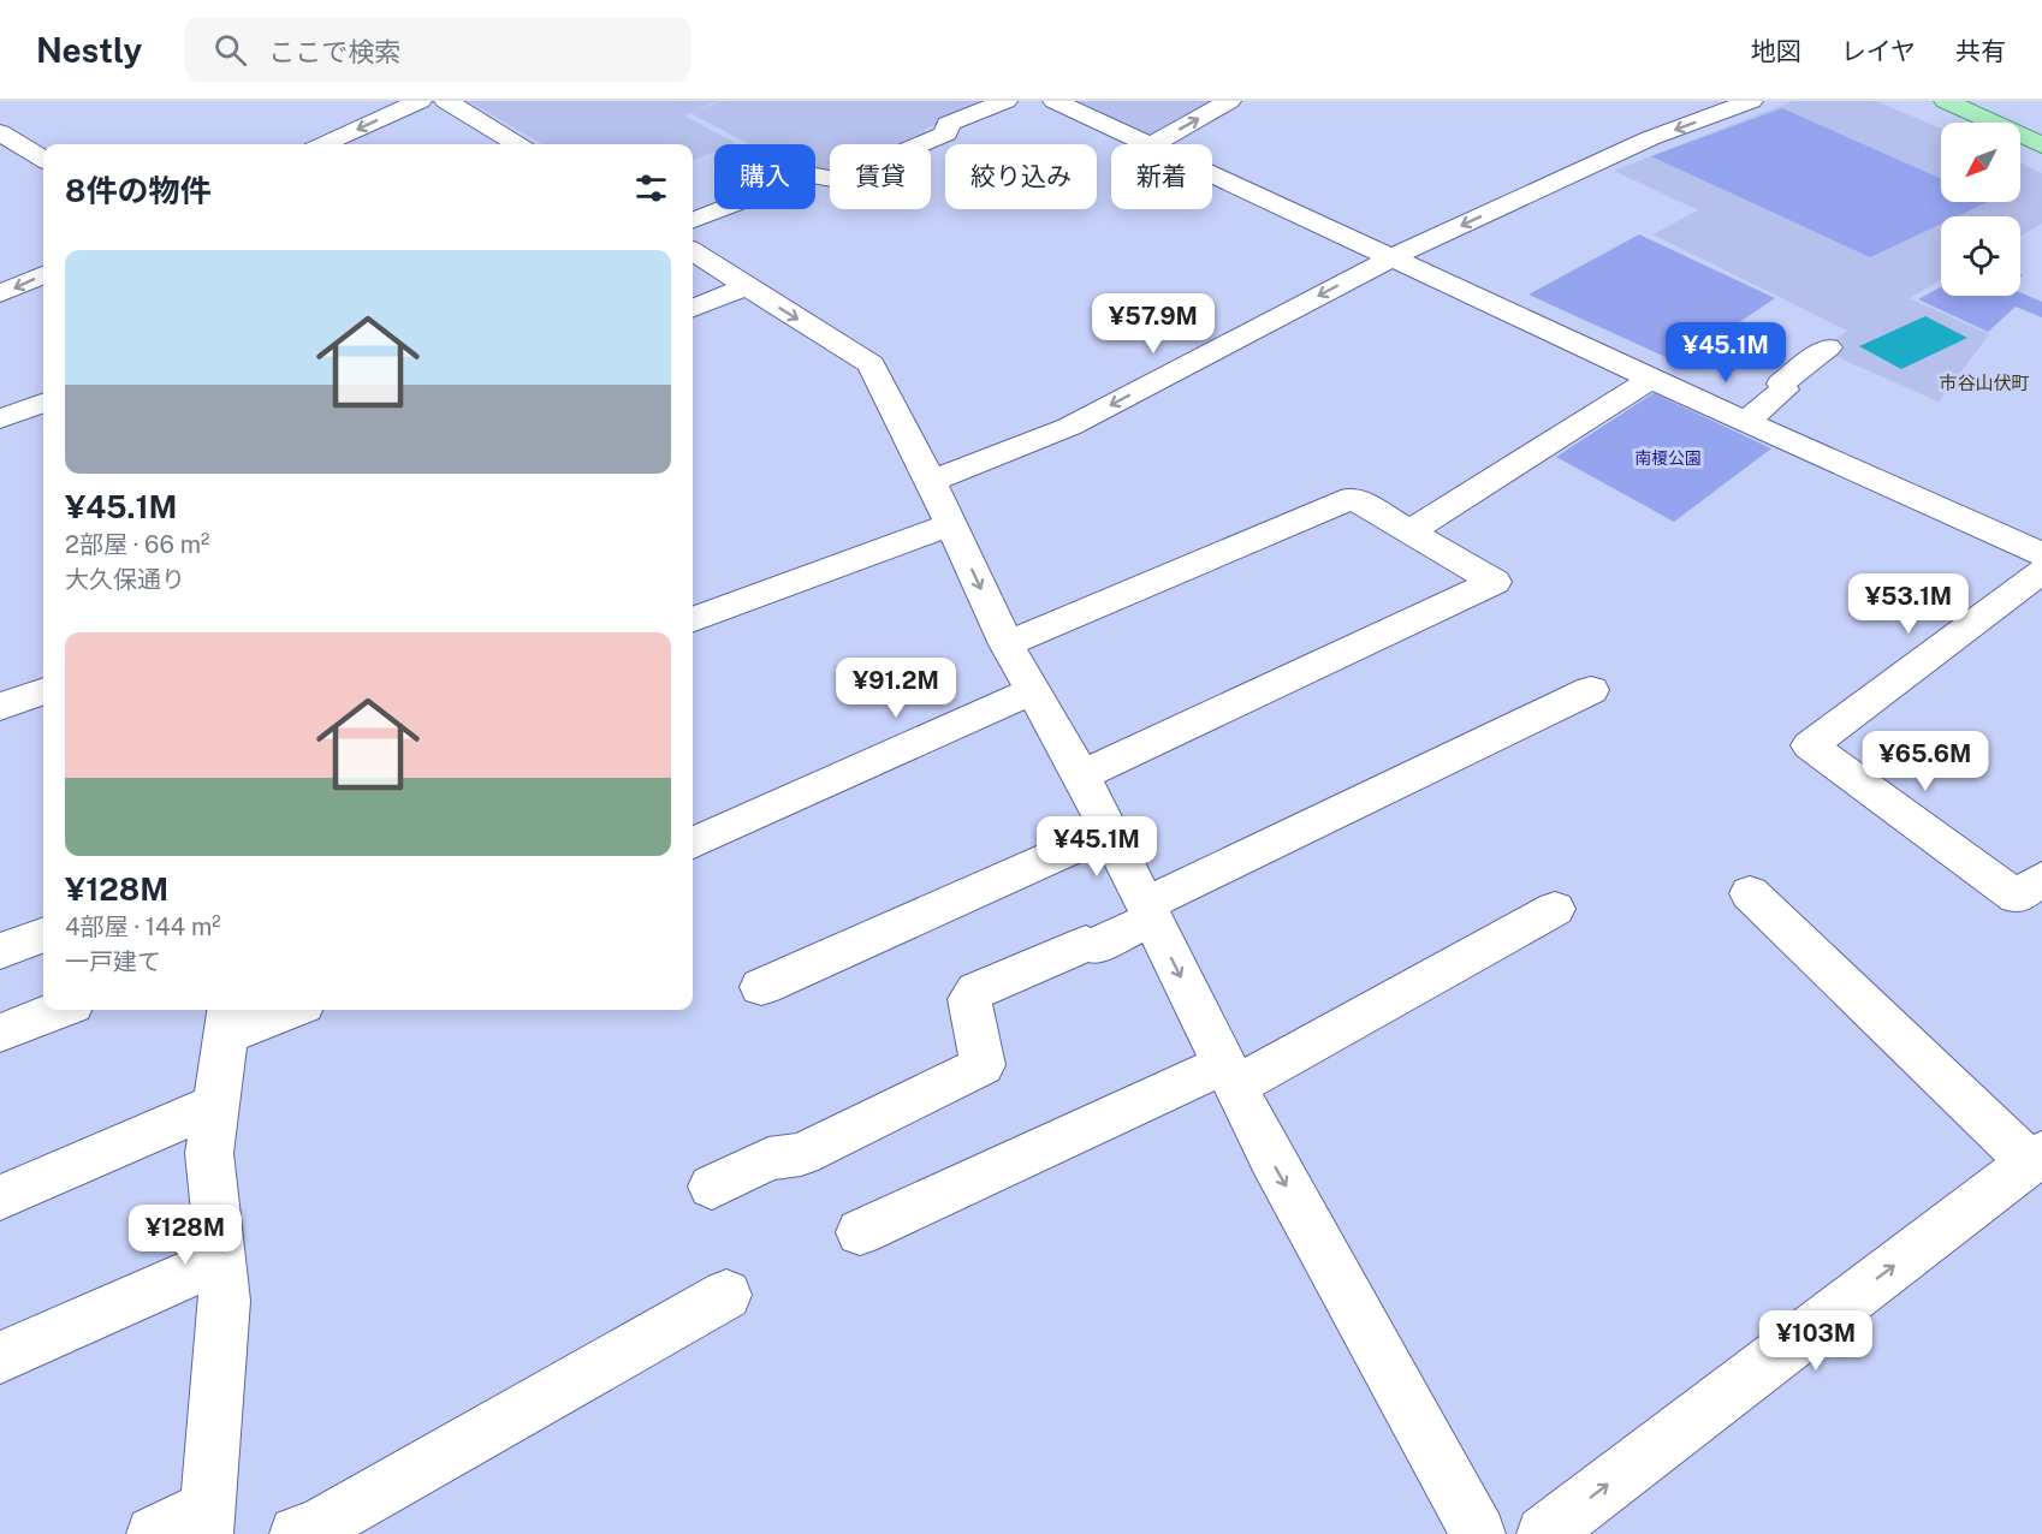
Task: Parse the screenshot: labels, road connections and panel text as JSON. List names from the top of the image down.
{
  "districts": ["市谷山伏町"],
  "parks": ["南榎公園"],
  "north": "bottom left",
  "page": {
    "header": "Nestly",
    "search": "ここで検索",
    "nav": ["地図", "レイヤ", "共有"],
    "chip": [
      "購入",
      "賃貸",
      "絞り込み",
      "新着"
    ],
    "heading": "8件の物件",
    "list": [
      {
        "name": "¥45.1M",
        "note": "2部屋 · 66 m² · 大久保通り"
      },
      {
        "name": "¥128M",
        "note": "4部屋 · 144 m² · 一戸建て"
      }
    ],
    "price": [
      "¥57.9M",
      "¥45.1M",
      "¥53.1M",
      "¥91.2M",
      "¥65.6M",
      "¥45.1M",
      "¥128M",
      "¥103M"
    ]
  }
}
